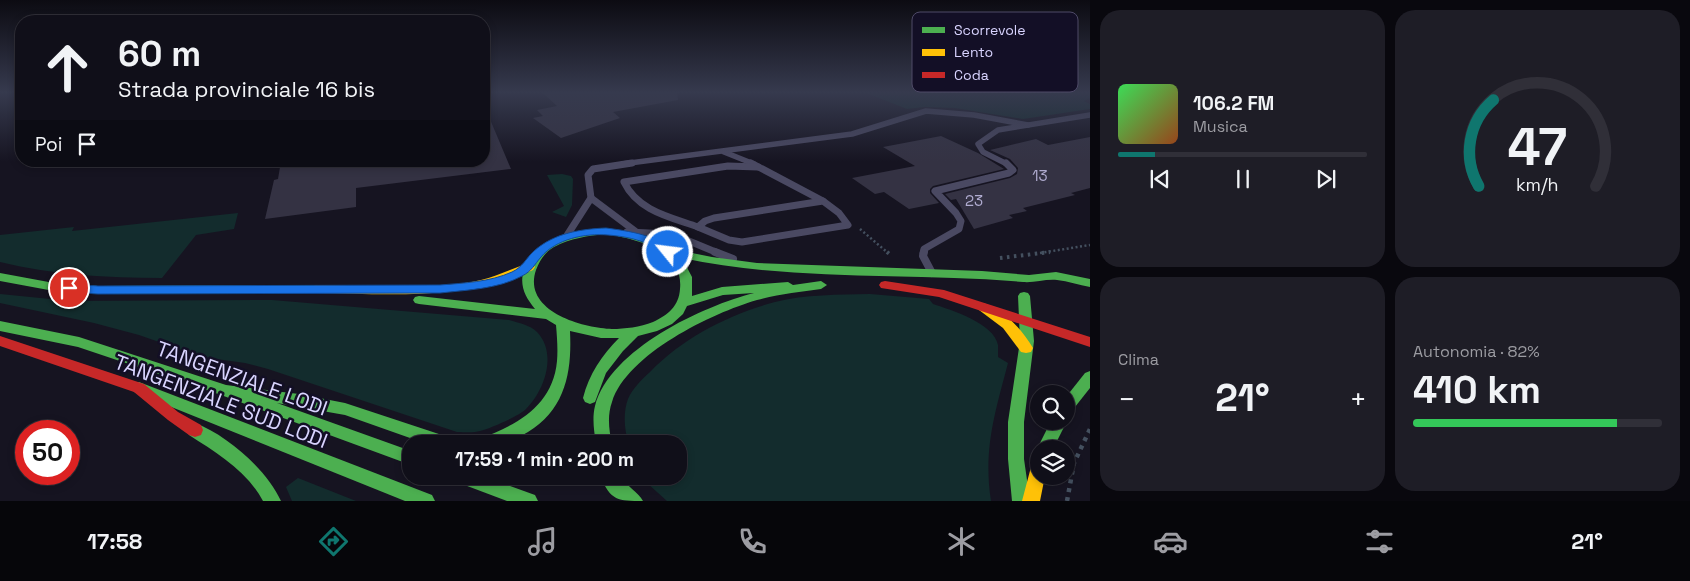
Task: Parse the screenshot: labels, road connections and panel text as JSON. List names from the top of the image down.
{
  "streets": {
    "main road": ["TANGENZIALE LODI", "TANGENZIALE SUD LODI"]
  },
  "house_numbers": ["13", "23"],
  "legend": ["Scorrevole", "Lento", "Coda"],
  "page": {
    "turn": ["60 m", "Strada provinciale 16 bis"],
    "song": ["106.2 FM", "Musica"],
    "then": "Poi",
    "tile": [
      "Clima",
      ["Autonomia · 82%", "410 km"]
    ],
    "heat": ["−", "21°", "+"],
    "limit": "50",
    "trip": "17:59 · 1 min · 200 m",
    "tabs": ["17:58", "21°"],
    "gauge": ["47", "km/h"]
  }
}
